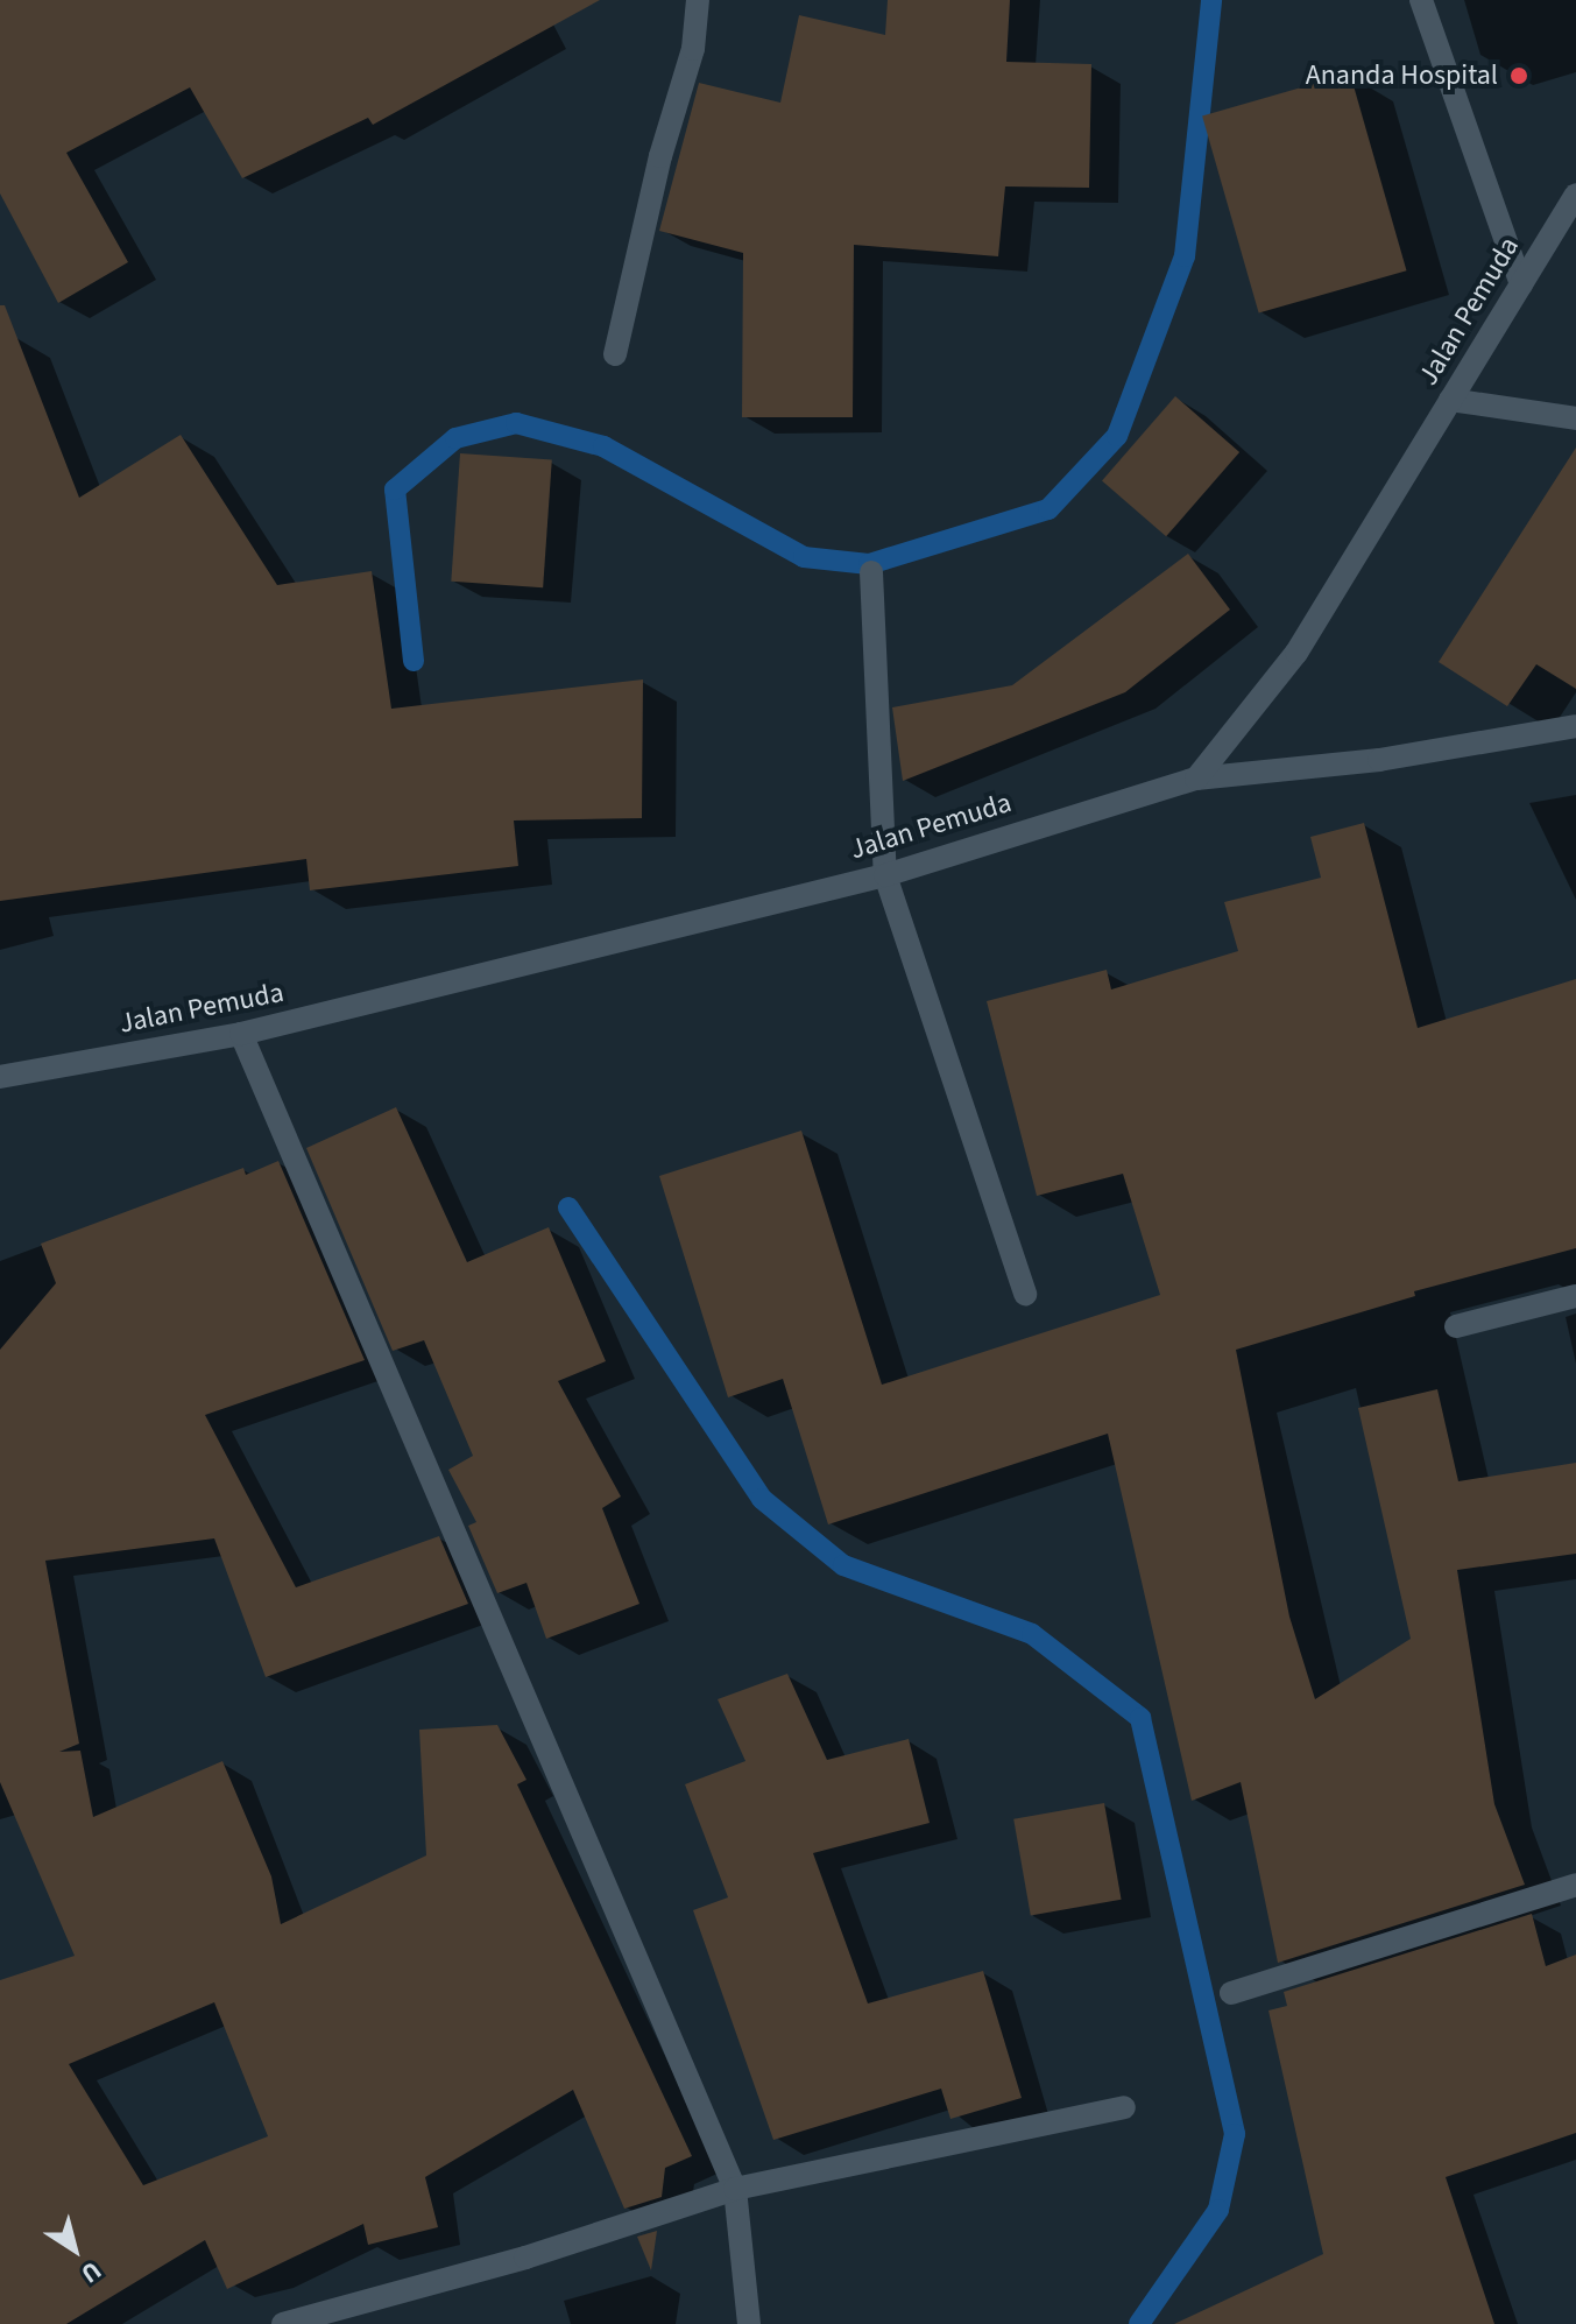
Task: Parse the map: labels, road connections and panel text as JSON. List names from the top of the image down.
{
  "streets": {
    "street": ["Jalan Pemuda"]
  },
  "places": ["Ananda Hospital"],
  "north": "bottom right"
}
